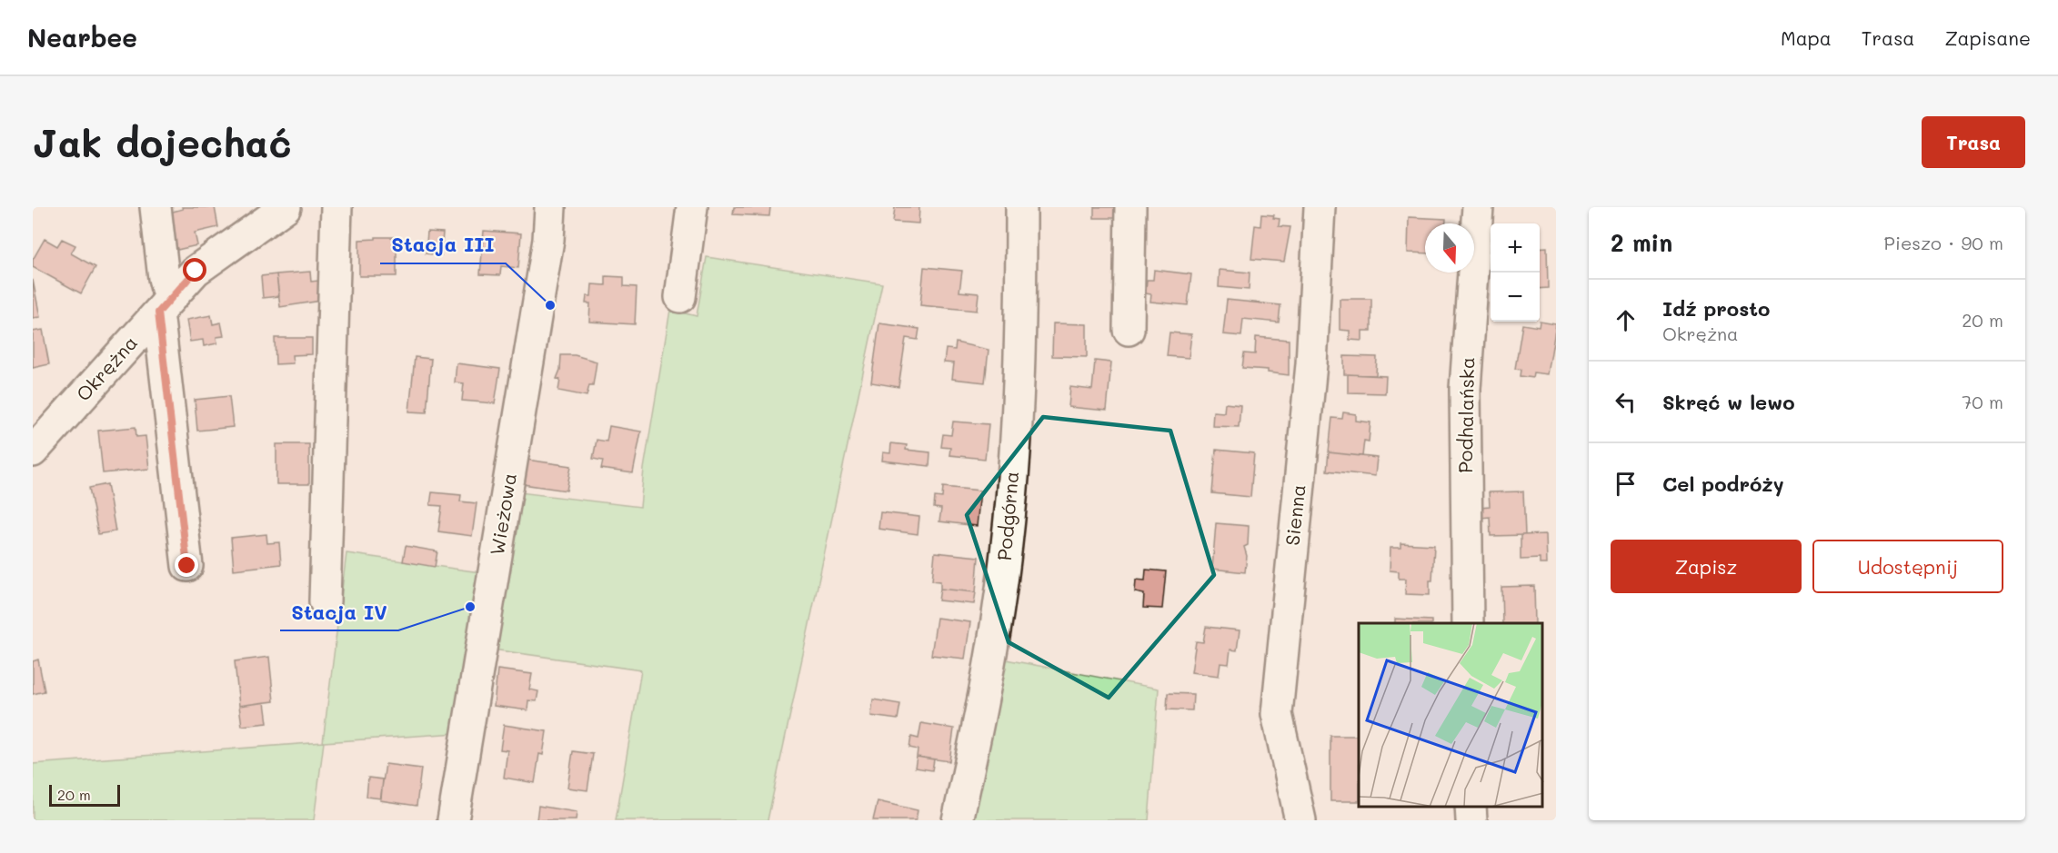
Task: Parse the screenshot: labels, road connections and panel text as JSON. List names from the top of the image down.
{
  "streets": {
    "street": [
      "Okrężna",
      "Podhalańska",
      "Wieżowa",
      "Sienna",
      "Podgórna"
    ]
  },
  "places": ["Stacja III", "Stacja IV"],
  "scale_bar": "20 m",
  "north": "bottom",
  "page": {
    "header": "Nearbee",
    "nav": ["Mapa", "Trasa", "Zapisane"],
    "buttons": [
      "Trasa",
      ["Zapisz", "Udostępnij"]
    ],
    "title": "Jak dojechać",
    "heading": ["2 min", "Pieszo · 90 m"],
    "map_buttons": ["+", "−"],
    "list": [
      ["Idź prosto", "Okrężna", "20 m"],
      ["Skręć w lewo", "70 m"],
      "Cel podróży"
    ],
    "scale": "20 m"
  }
}
